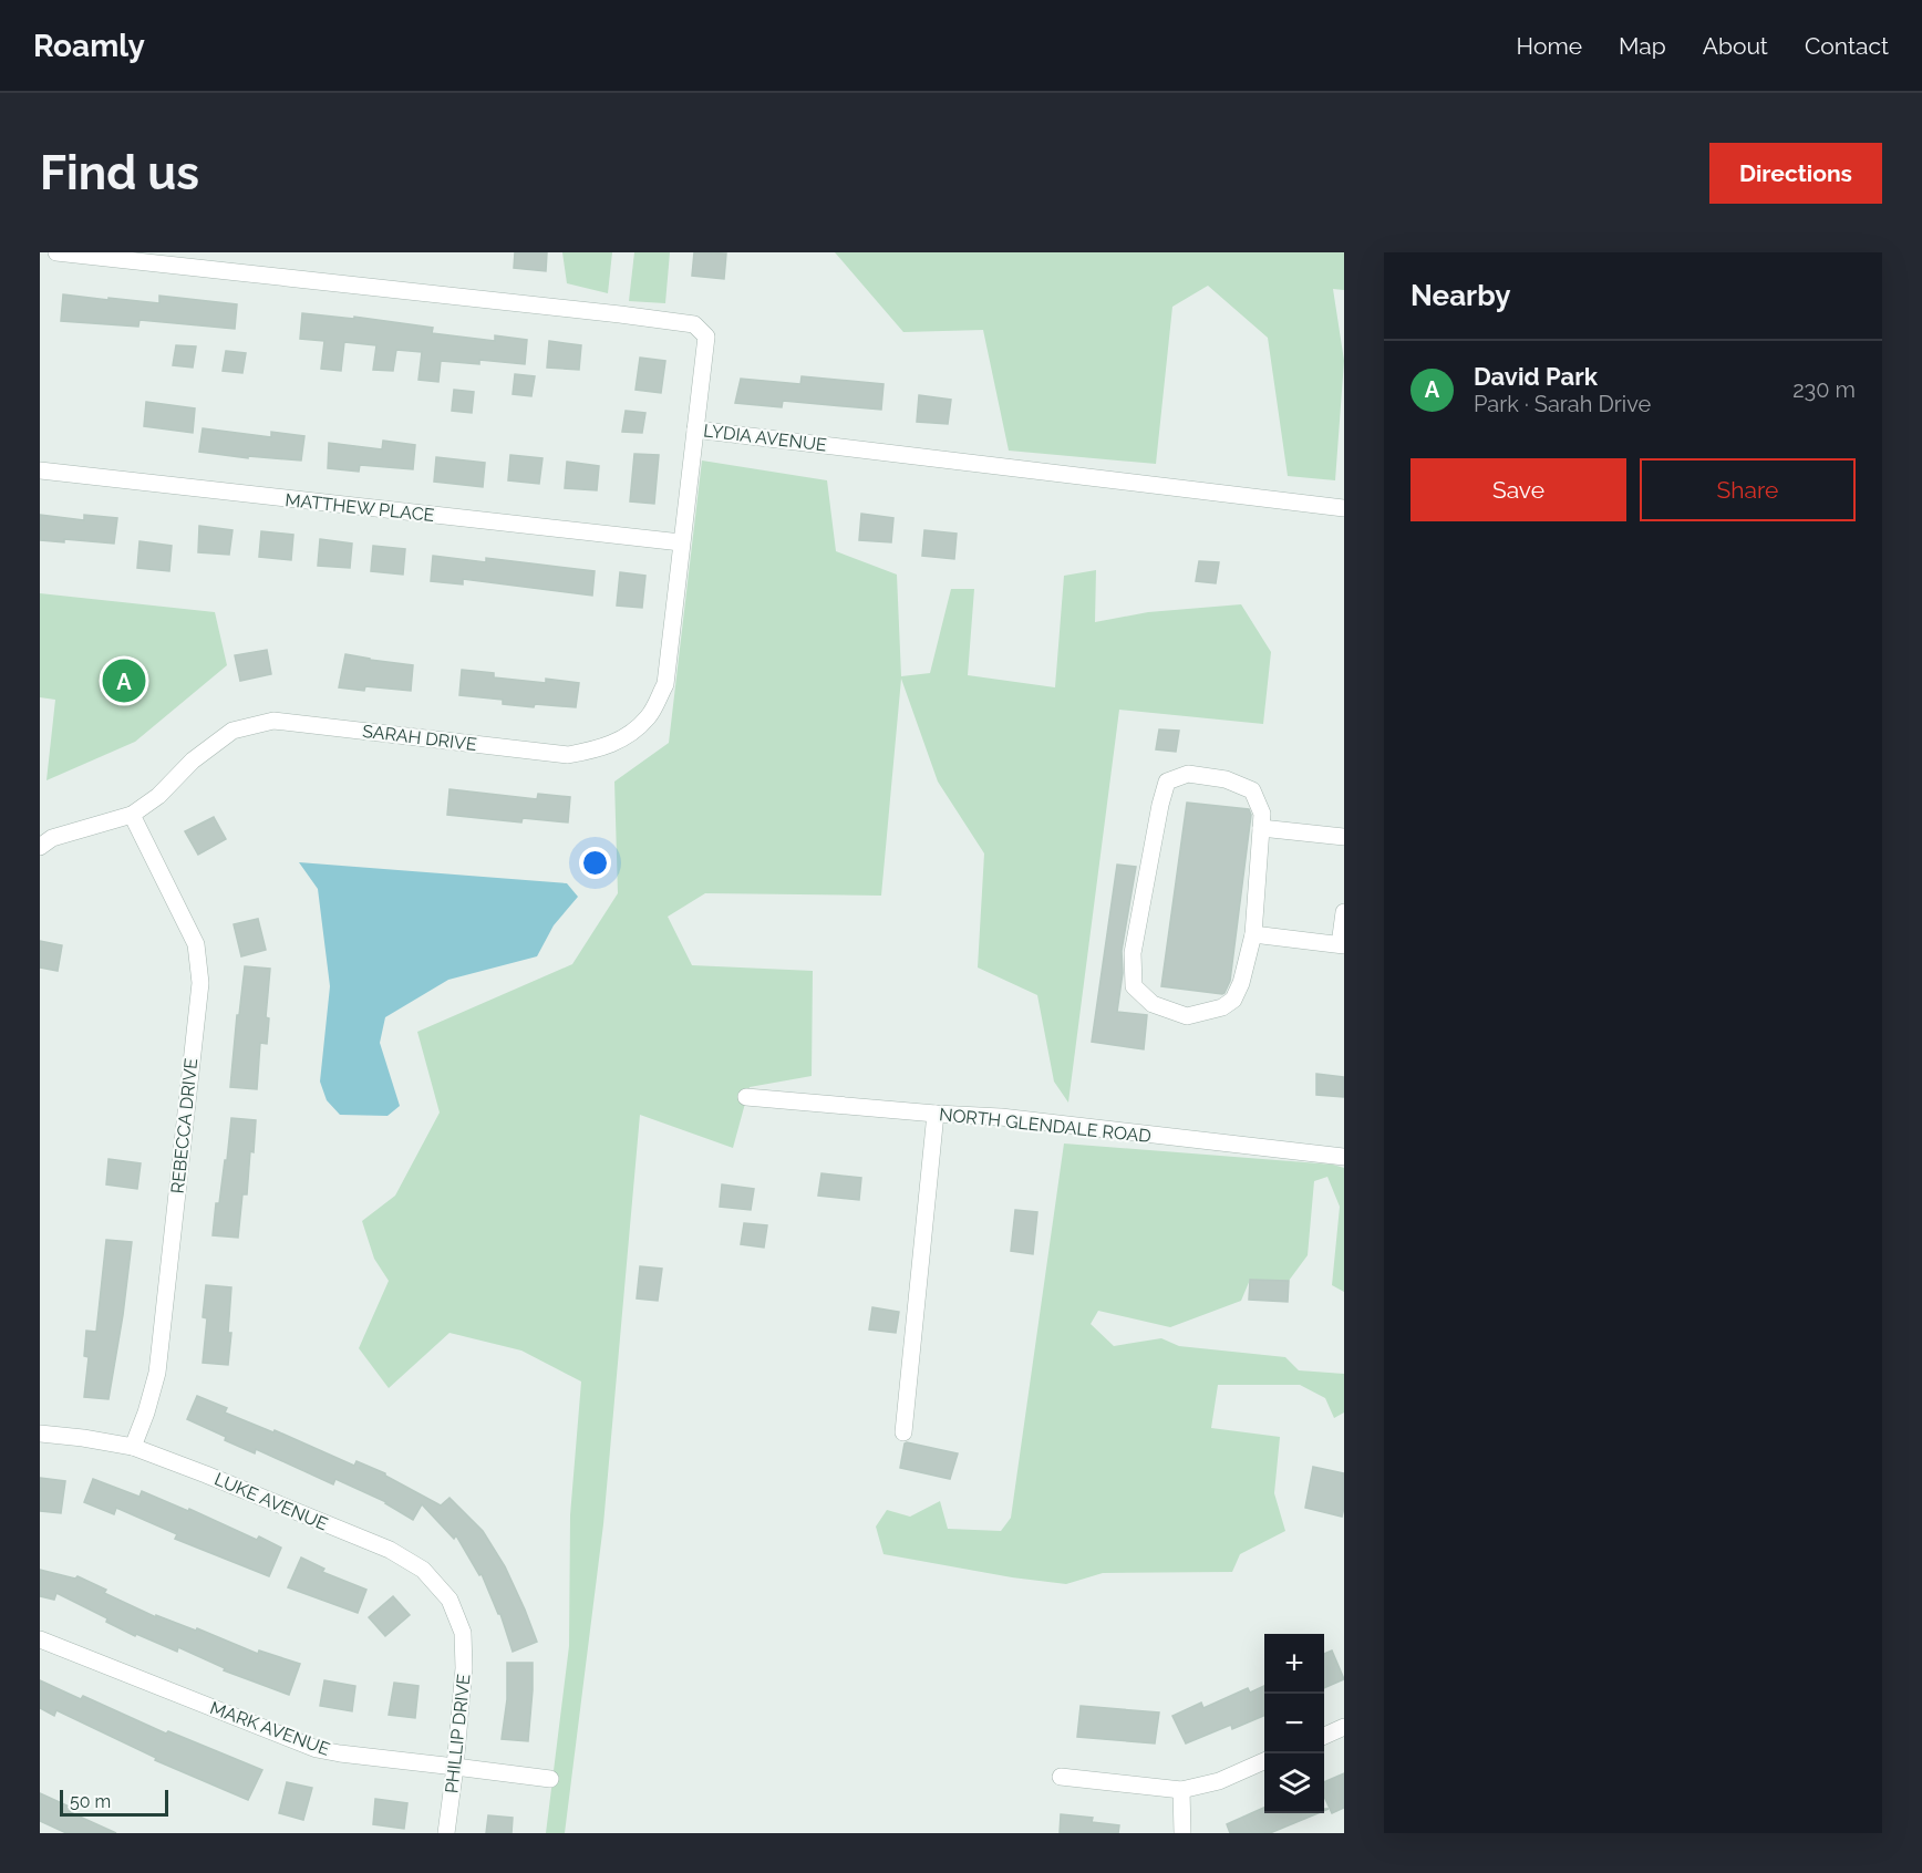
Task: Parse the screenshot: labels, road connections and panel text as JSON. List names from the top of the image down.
{
  "streets": {
    "street": [
      "LYDIA AVENUE",
      "MATTHEW PLACE",
      "SARAH DRIVE",
      "NORTH GLENDALE ROAD",
      "REBECCA DRIVE",
      "LUKE AVENUE",
      "MARK AVENUE",
      "PHILLIP DRIVE"
    ]
  },
  "crossings": [
    ["LYDIA AVENUE", "SARAH DRIVE"],
    ["MATTHEW PLACE", "SARAH DRIVE"],
    ["SARAH DRIVE", "REBECCA DRIVE"],
    ["REBECCA DRIVE", "LUKE AVENUE"],
    ["LUKE AVENUE", "PHILLIP DRIVE"],
    ["MARK AVENUE", "PHILLIP DRIVE"]
  ],
  "scale_bar": "50 m",
  "page": {
    "header": "Roamly",
    "nav": [
      "Home",
      "Map",
      "About",
      "Contact"
    ],
    "buttons": [
      "Directions",
      ["Save", "Share"]
    ],
    "title": "Find us",
    "heading": "Nearby",
    "list": [
      {
        "mark": "A",
        "name": "David Park",
        "note": "Park · Sarah Drive",
        "value": "230 m"
      }
    ],
    "pins": "A",
    "map_buttons": ["+", "−"],
    "scale": "50 m"
  }
}
